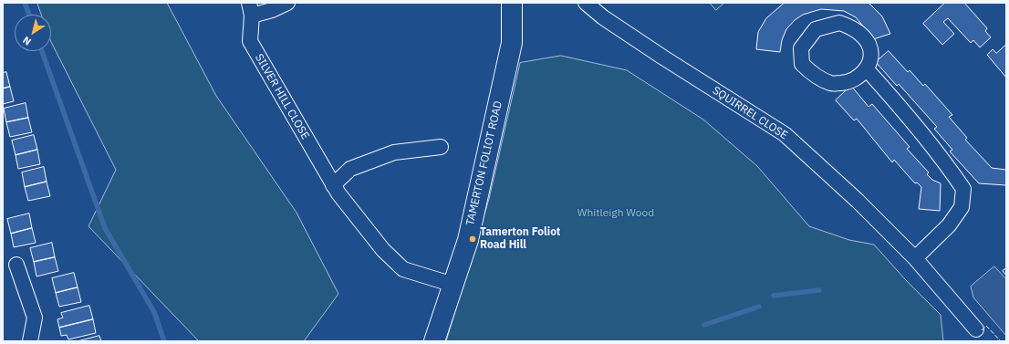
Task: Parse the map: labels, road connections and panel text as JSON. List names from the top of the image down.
{
  "streets": {
    "main road": ["TAMERTON FOLIOT ROAD"],
    "street": ["SILVER HILL CLOSE", "SQUIRREL CLOSE"]
  },
  "crossings": [
    ["SILVER HILL CLOSE", "TAMERTON FOLIOT ROAD"]
  ],
  "parks": ["Whitleigh Wood"],
  "places": ["Tamerton Foliot Road Hill"],
  "north": "bottom left"
}
